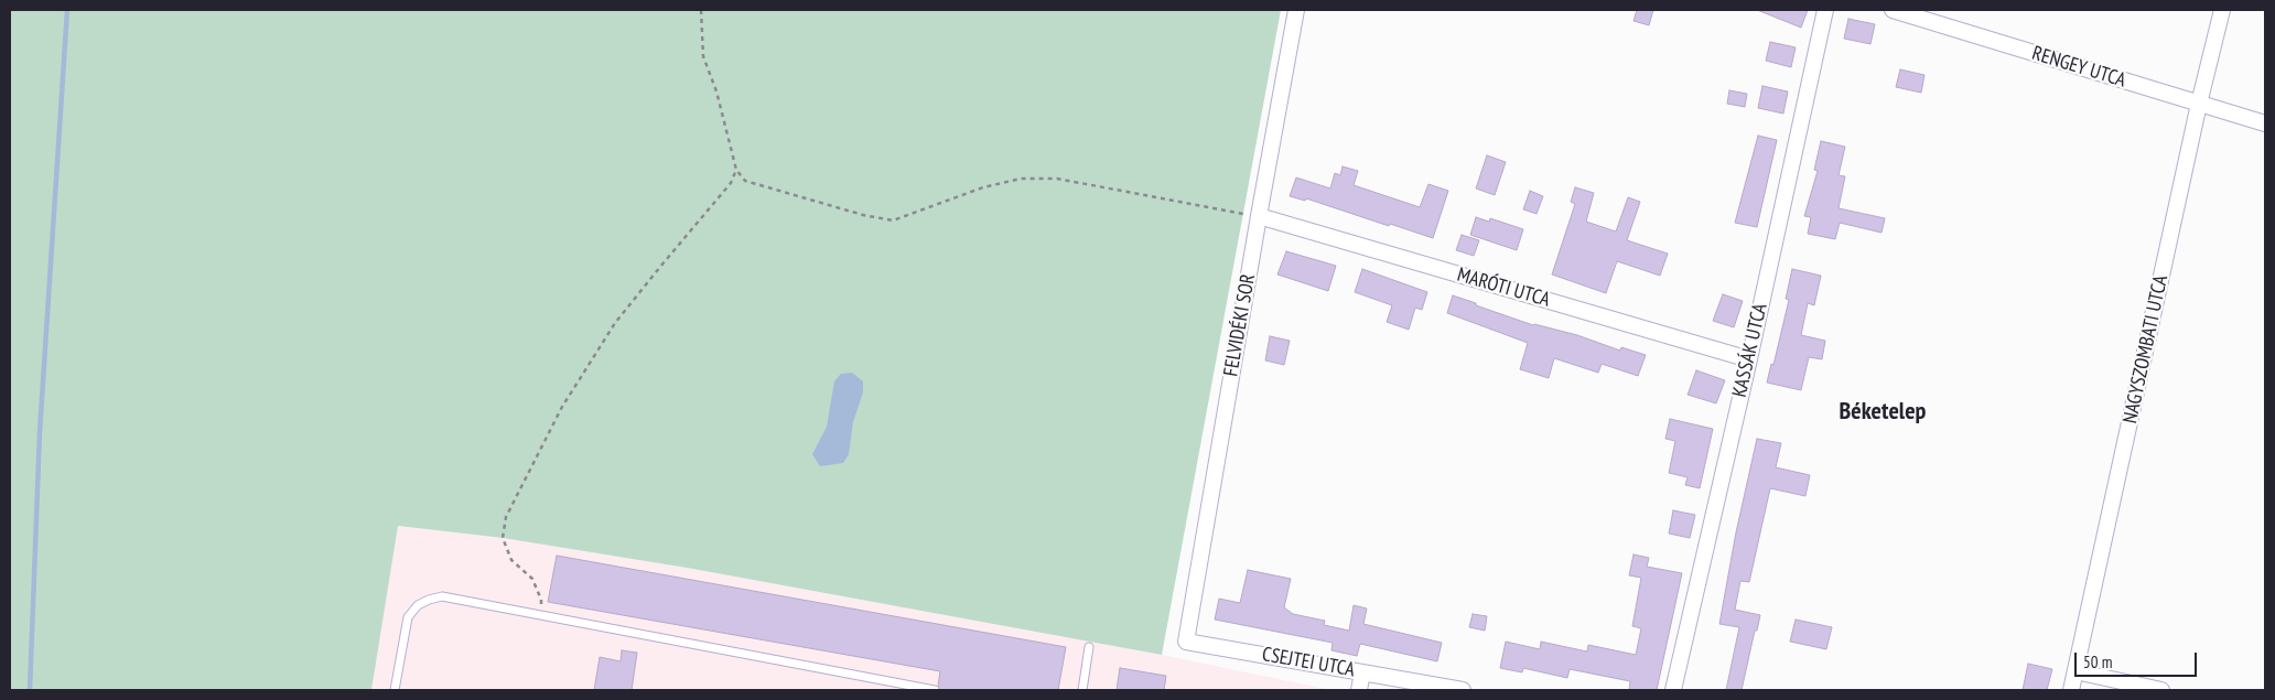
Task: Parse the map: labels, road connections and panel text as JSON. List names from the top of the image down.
{
  "streets": {
    "street": [
      "RENGEY UTCA",
      "MARÓTI UTCA",
      "FELVIDÉKI SOR",
      "NAGYSZOMBATI UTCA",
      "KASSÁK UTCA",
      "CSEJTEI UTCA"
    ]
  },
  "crossings": [
    ["RENGEY UTCA", "NAGYSZOMBATI UTCA"],
    ["MARÓTI UTCA", "FELVIDÉKI SOR"],
    ["MARÓTI UTCA", "KASSÁK UTCA"],
    ["FELVIDÉKI SOR", "CSEJTEI UTCA"]
  ],
  "districts": ["Béketelep"],
  "scale_bar": "50 m"
}
